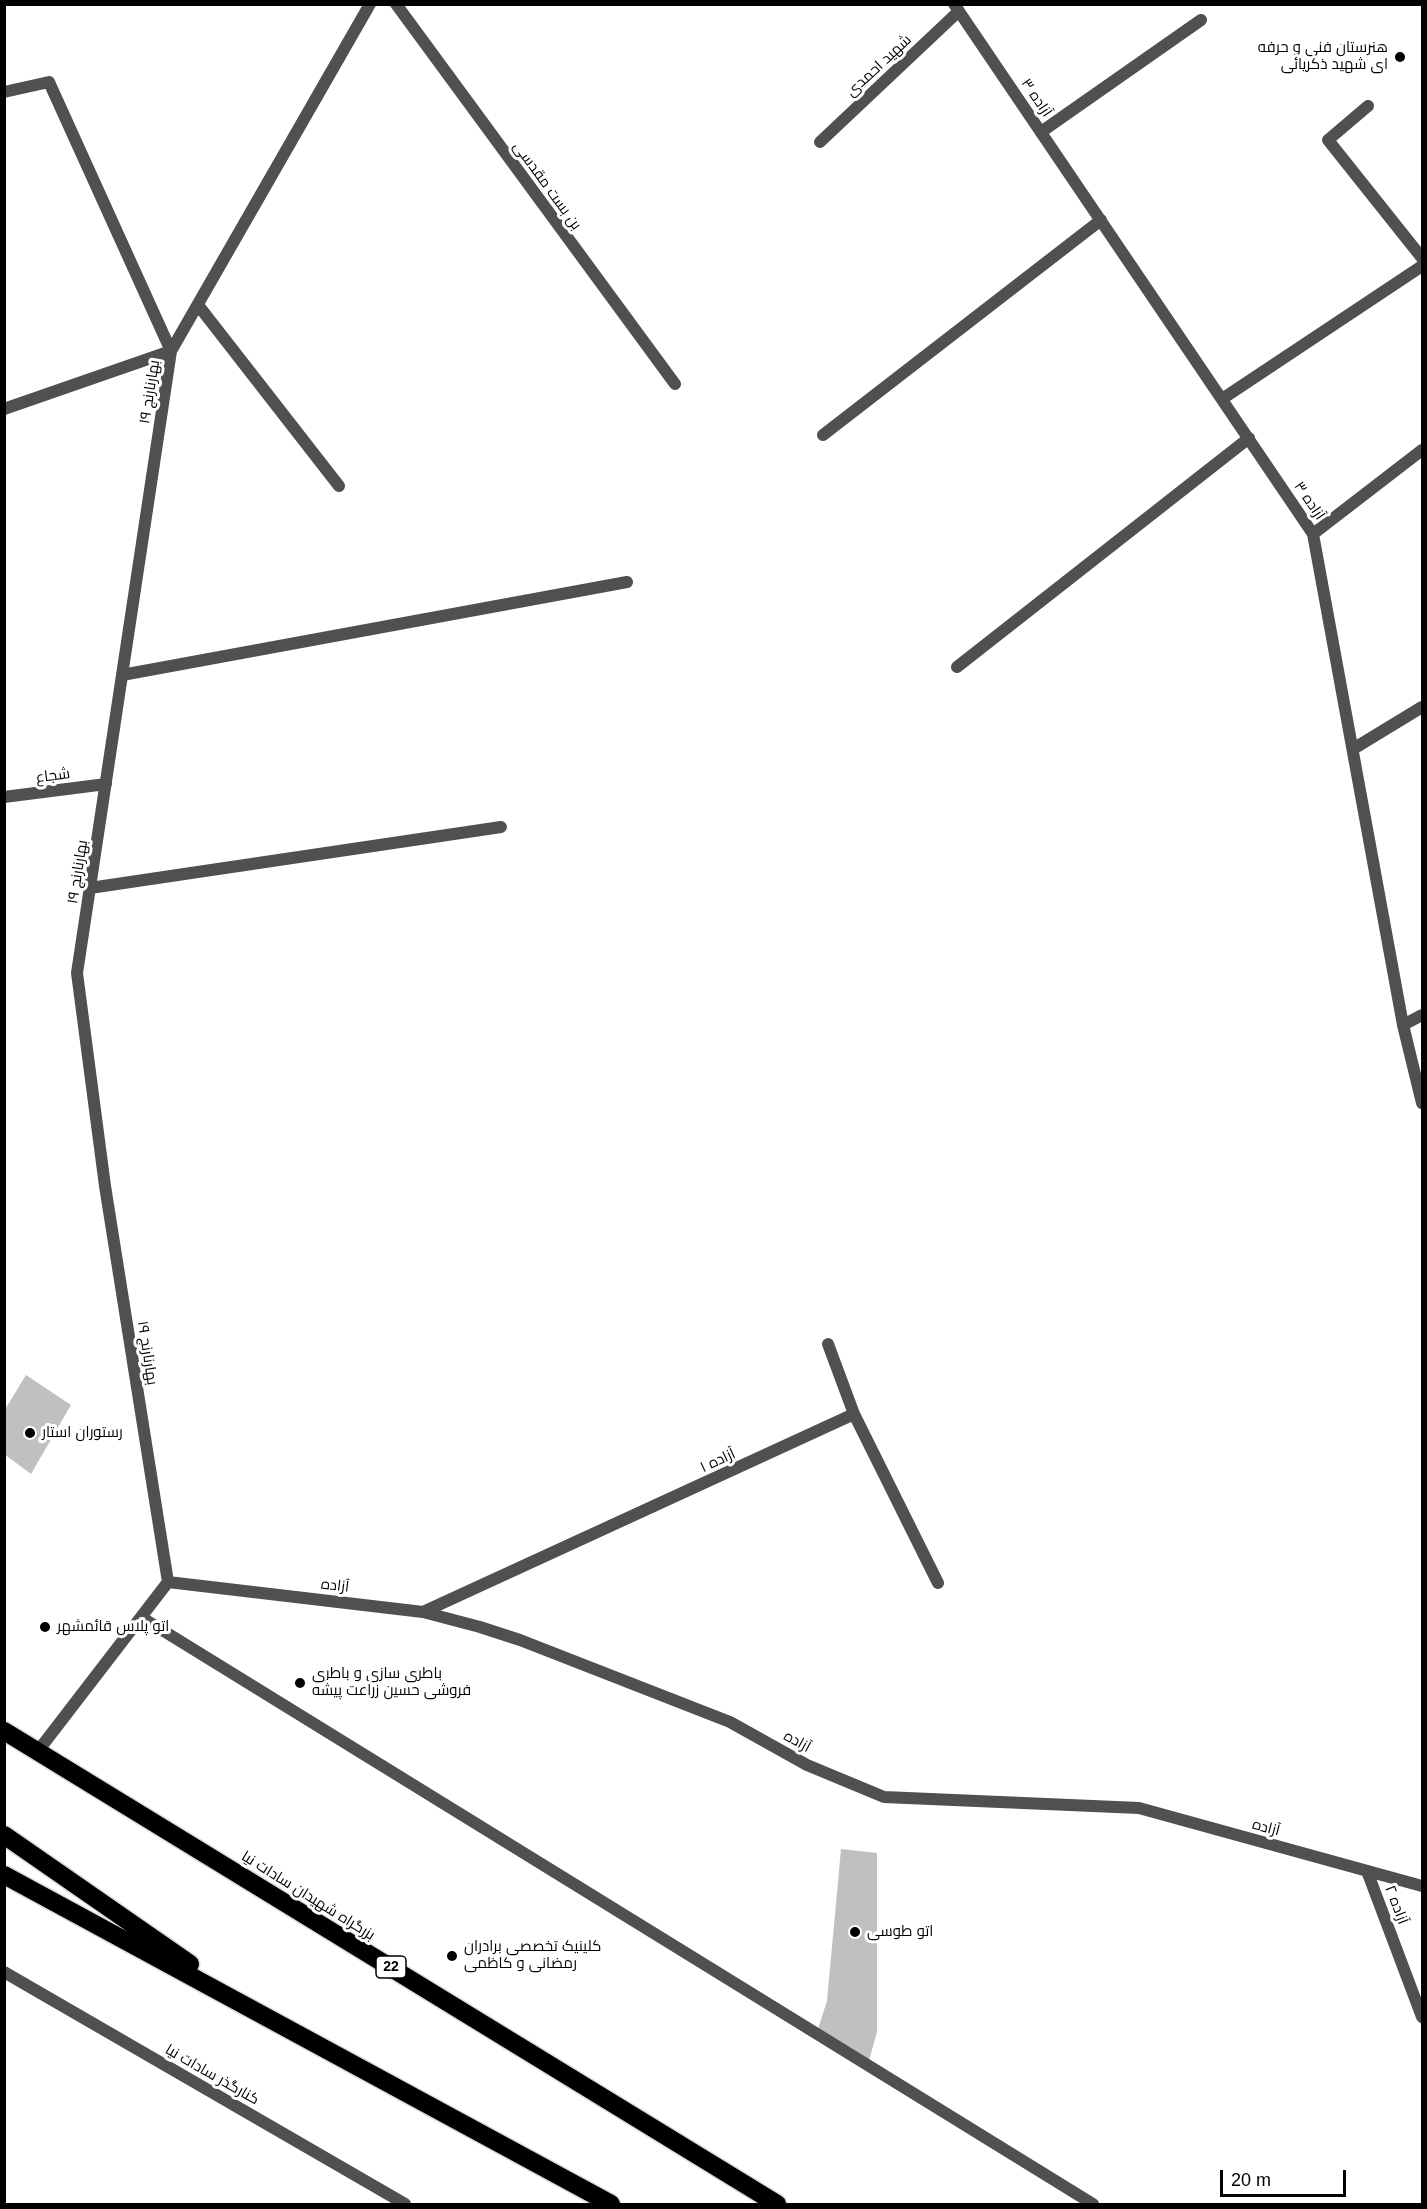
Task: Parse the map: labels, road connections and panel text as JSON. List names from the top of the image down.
{
  "streets": {
    "highway": ["بزرگراه شهیدان سادات نیا", "22"],
    "street": [
      "شهید احمدی",
      "آزاده ۳",
      "بن بست مقدسی",
      "بهارنارنج ۱۹",
      "شجاع",
      "آزاده ۱",
      "آزاده",
      "آزاده ۲",
      "کنارگذر سادات نیا"
    ]
  },
  "crossings": [
    ["شهید احمدی", "آزاده ۳"],
    ["بهارنارنج ۱۹", "شجاع"],
    ["بهارنارنج ۱۹", "آزاده"],
    ["آزاده ۱", "آزاده"],
    ["آزاده", "آزاده ۲"]
  ],
  "places": [
    "هنرستان فنی و حرفه ای شهید ذکریائی",
    "رستوران استار",
    "اتو پلاس قائمشهر",
    "باطری سازی و باطری فروشی حسین زراعت پیشه",
    "اتو طوسی",
    "کلینیک تخصصی برادران رمضانی و کاظمی"
  ],
  "scale_bar": "20 m"
}
